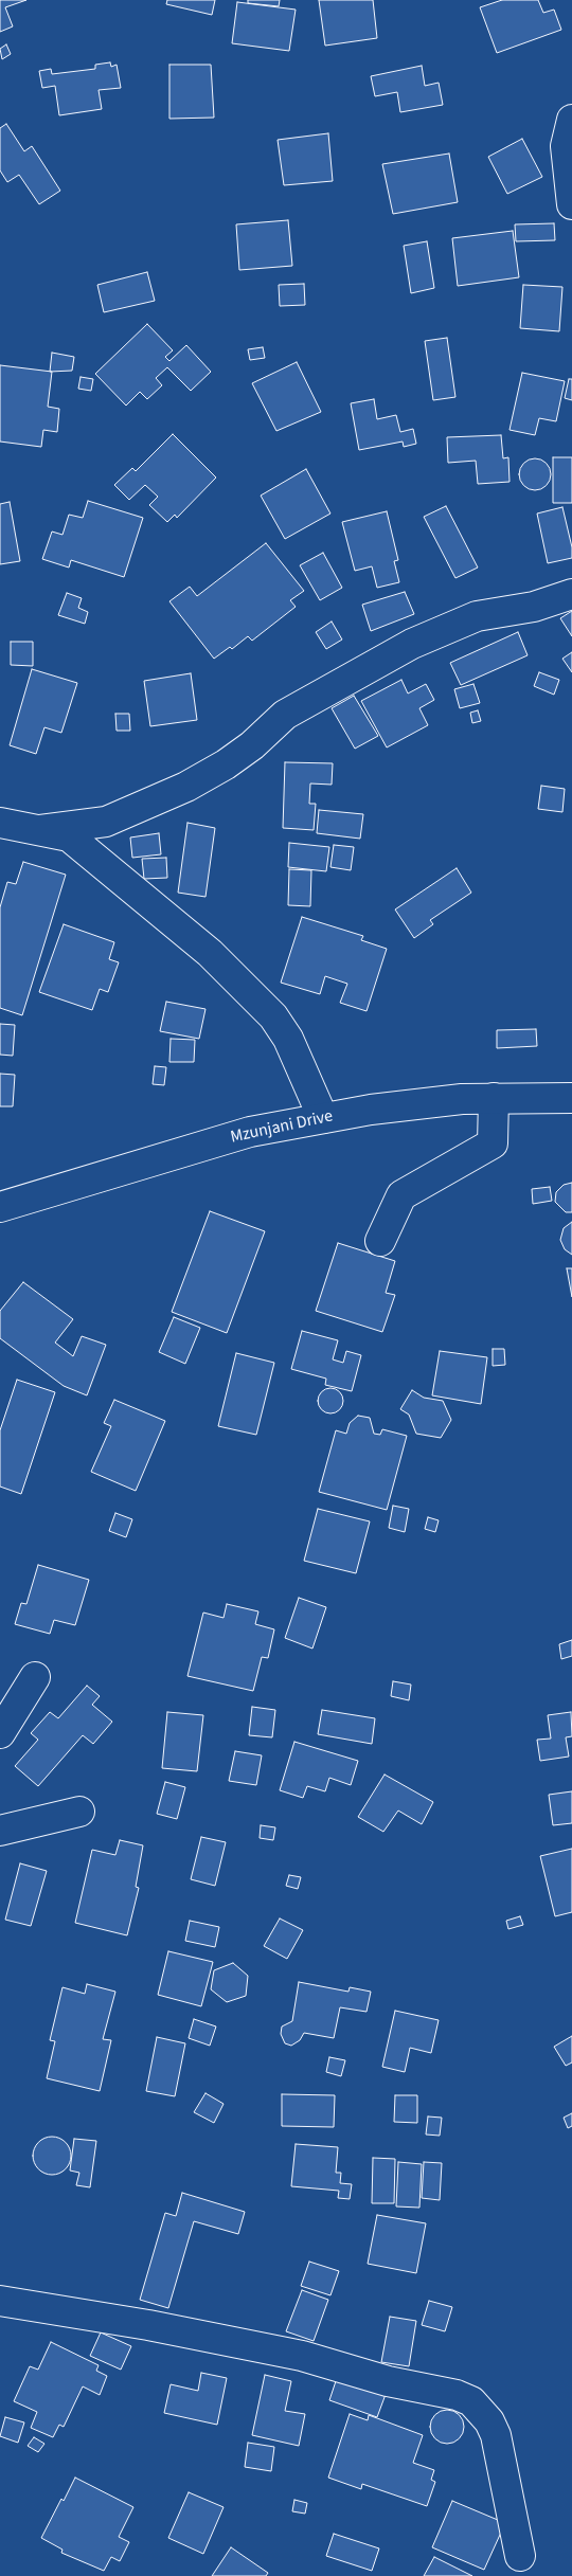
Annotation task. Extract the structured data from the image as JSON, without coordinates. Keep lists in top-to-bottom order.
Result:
{
  "streets": {
    "street": ["Mzunjani Drive"]
  }
}
